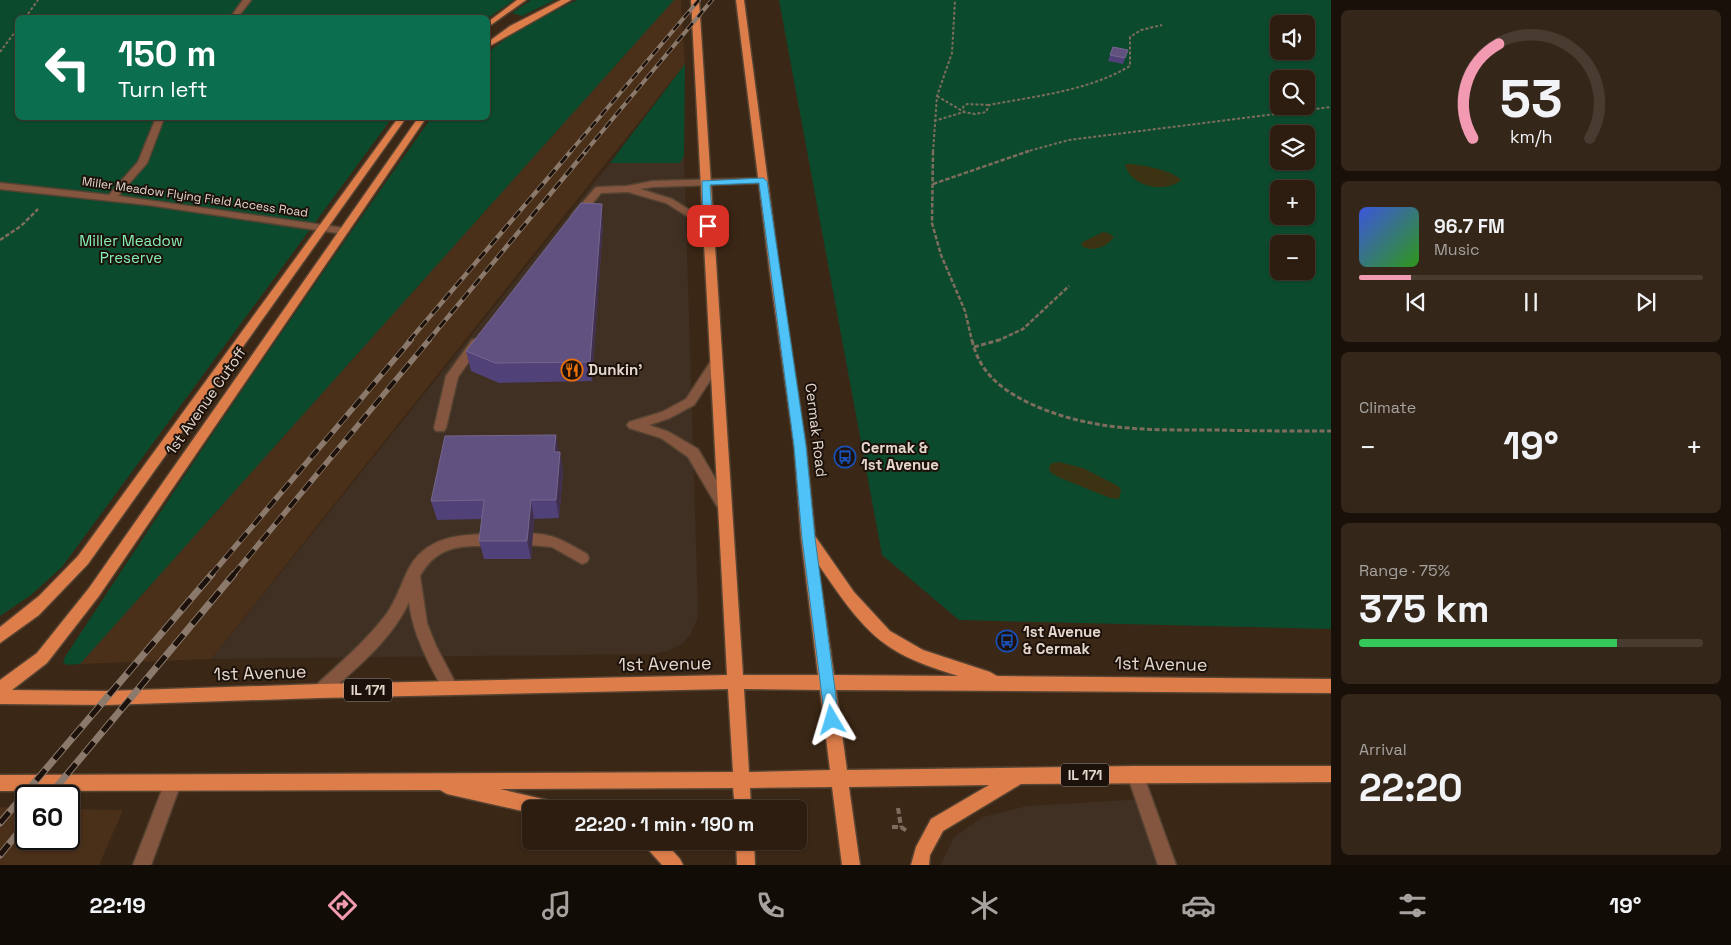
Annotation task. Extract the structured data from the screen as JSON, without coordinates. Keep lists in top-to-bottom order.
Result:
{
  "streets": {
    "main road": [
      "1st Avenue Cutoff",
      "Cermak Road",
      "1st Avenue",
      "IL 171"
    ],
    "lane": ["Miller Meadow Flying Field Access Road"]
  },
  "crossings": [
    ["Miller Meadow Flying Field Access Road", "1st Avenue Cutoff"],
    ["Cermak Road", "1st Avenue"],
    ["Cermak Road", "IL 171"]
  ],
  "parks": ["Miller Meadow Preserve"],
  "places": {
    "restaurant": ["Dunkin'"],
    "bus stop": ["Cermak & 1st Avenue", "1st Avenue & Cermak"]
  },
  "page": {
    "map_buttons": ["+", "−"],
    "turn": ["150 m", "Turn left"],
    "song": ["96.7 FM", "Music"],
    "tile": [
      "Climate",
      ["Range · 75%", "375 km"],
      ["Arrival", "22:20"]
    ],
    "heat": ["−", "19°", "+"],
    "limit": "60",
    "trip": "22:20 · 1 min · 190 m",
    "tabs": ["22:19", "19°"],
    "gauge": ["53", "km/h"]
  }
}
